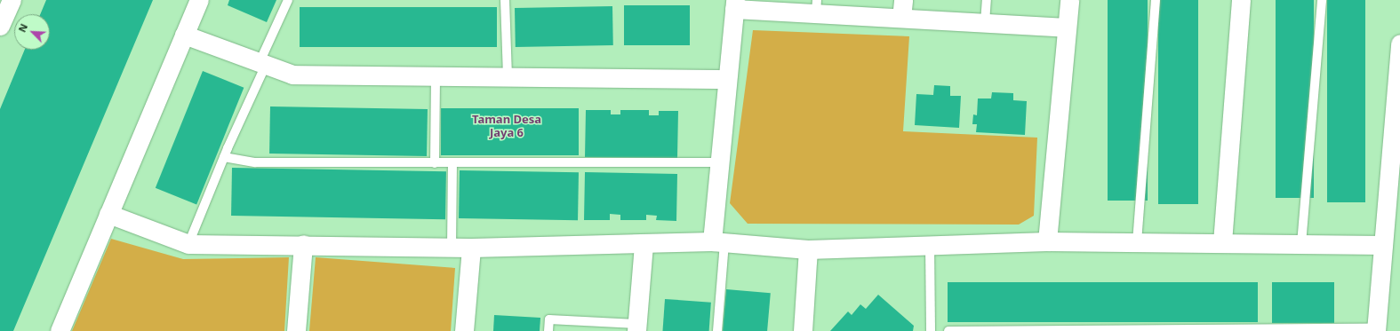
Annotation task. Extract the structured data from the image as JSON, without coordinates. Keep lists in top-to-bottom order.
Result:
{
  "districts": ["Taman Desa Jaya 6"],
  "north": "top left"
}
